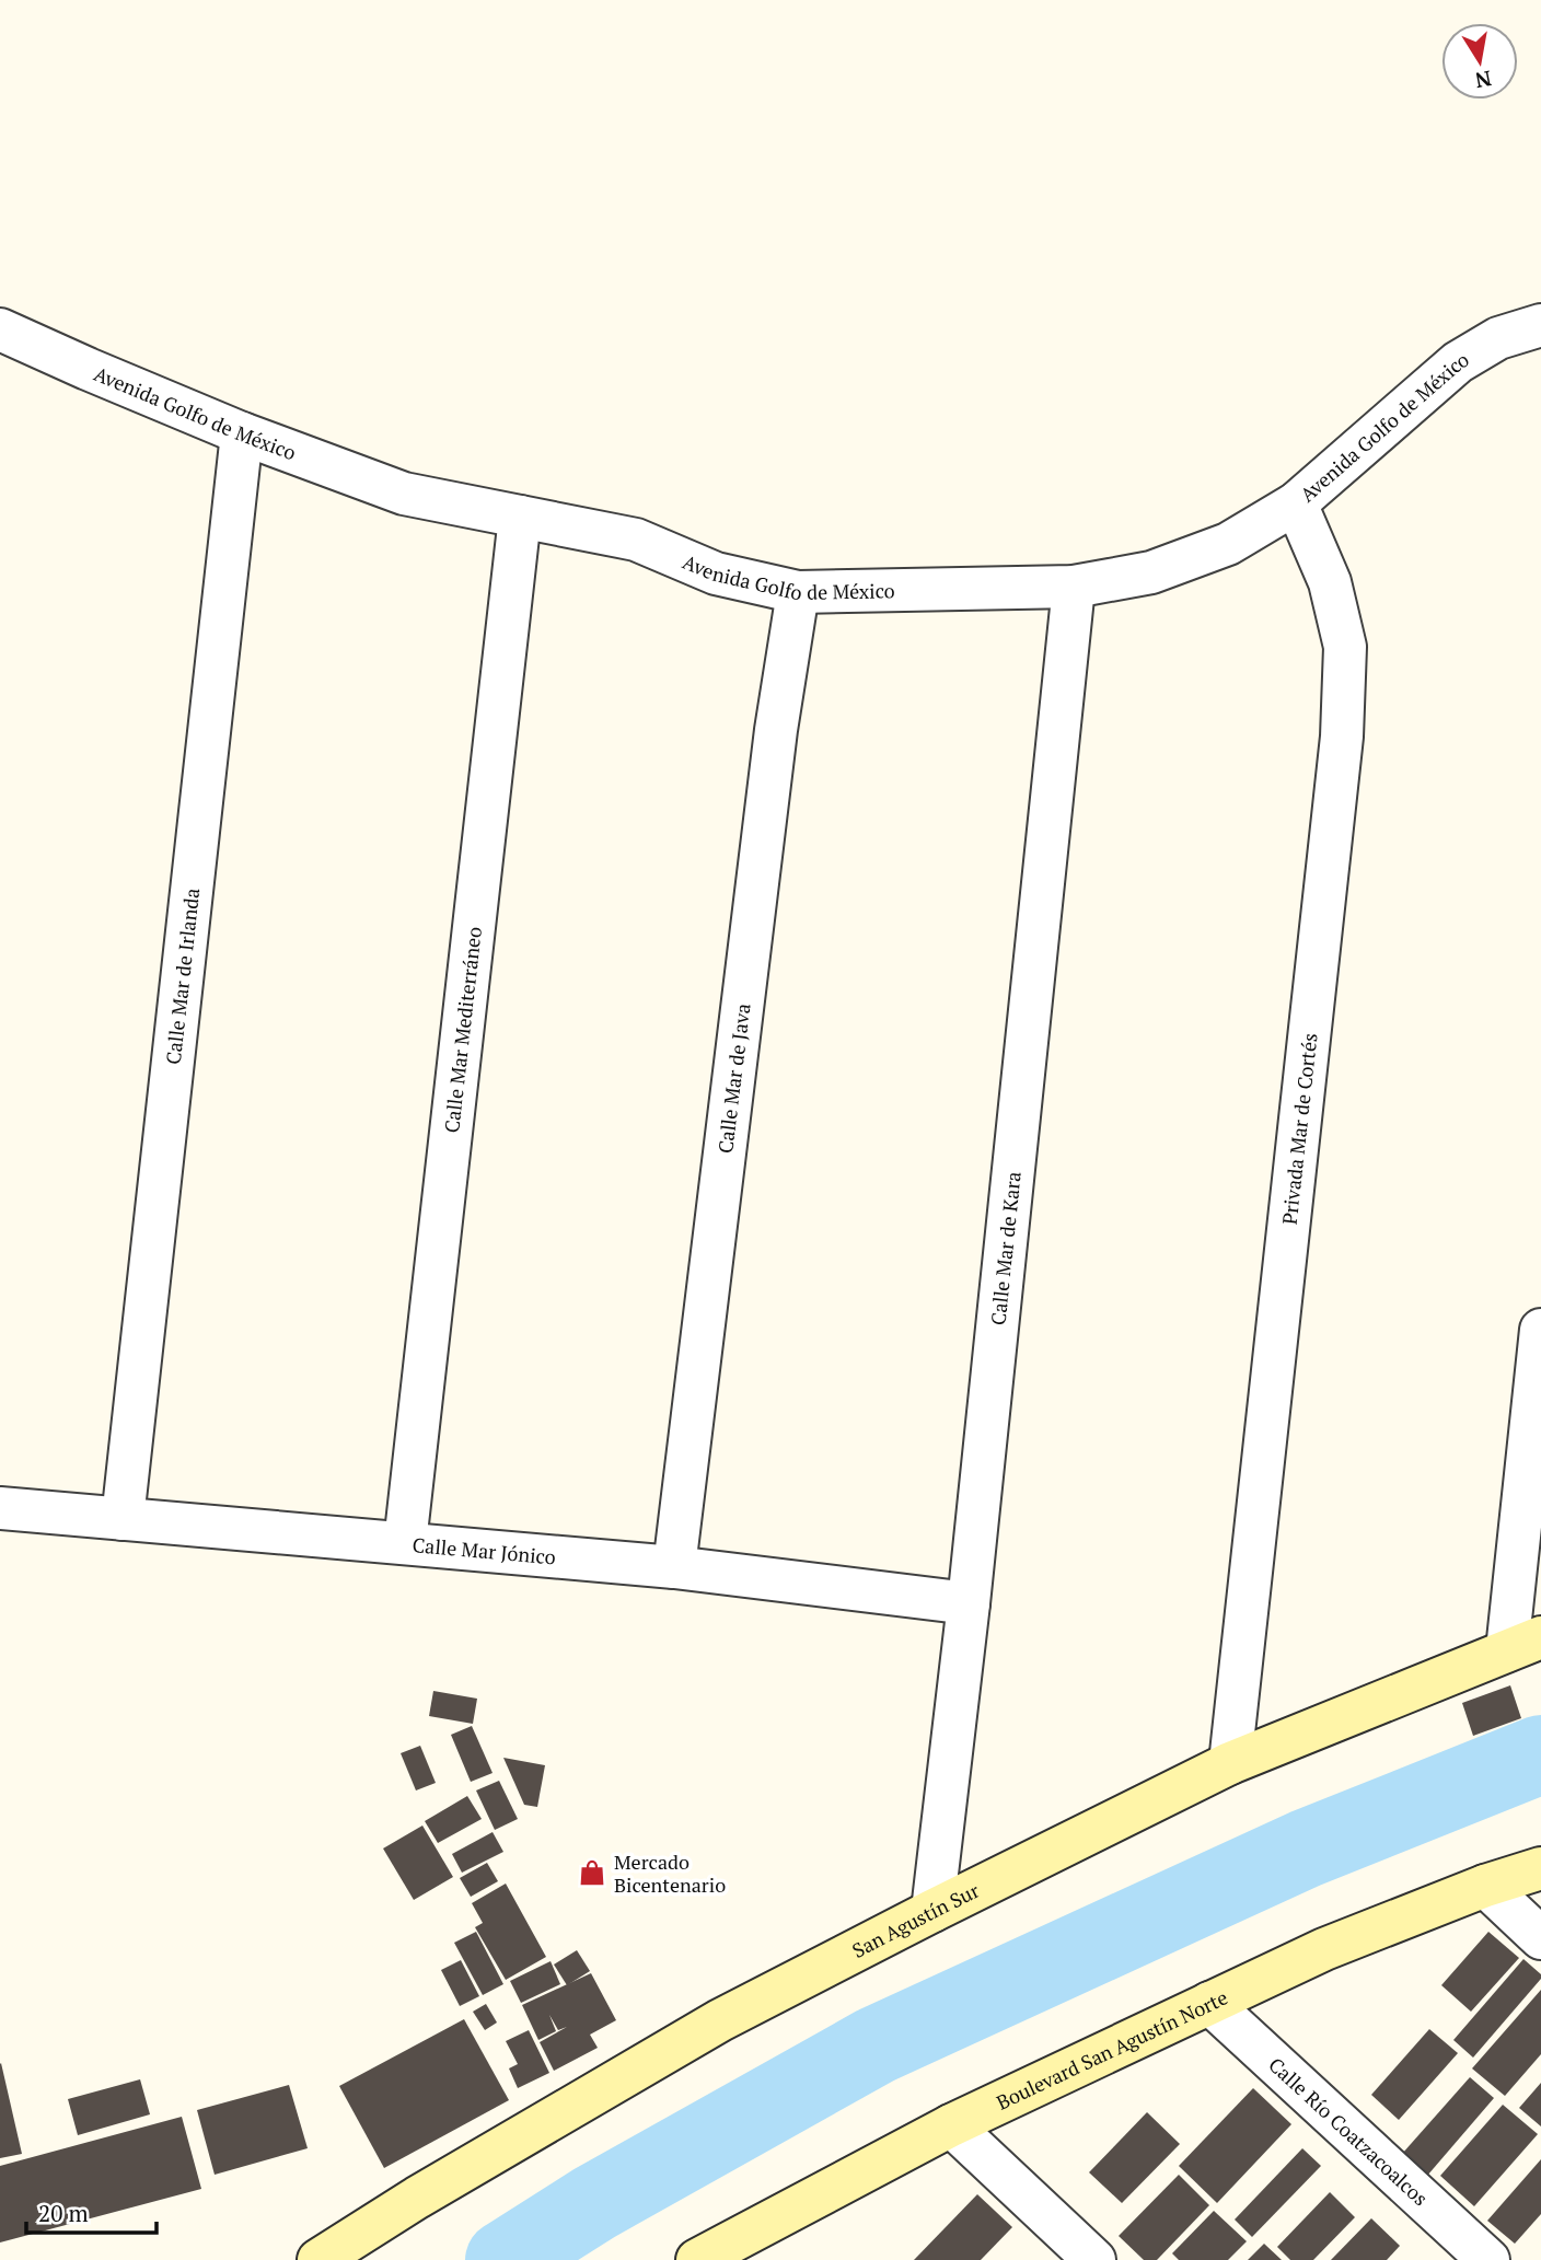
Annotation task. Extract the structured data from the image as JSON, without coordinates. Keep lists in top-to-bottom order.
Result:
{
  "streets": {
    "main road": ["San Agustín Sur", "Boulevard San Agustín Norte"],
    "street": [
      "Avenida Golfo de México",
      "Calle Mar de Irlanda",
      "Calle Mar Mediterráneo",
      "Calle Mar de Java",
      "Privada Mar de Cortés",
      "Calle Mar de Kara",
      "Calle Mar Jónico",
      "Calle Río Coatzacoalcos"
    ]
  },
  "crossings": [
    ["Avenida Golfo de México", "Calle Mar de Irlanda"],
    ["Avenida Golfo de México", "Calle Mar Mediterráneo"],
    ["Avenida Golfo de México", "Calle Mar de Java"],
    ["Avenida Golfo de México", "Privada Mar de Cortés"],
    ["Avenida Golfo de México", "Calle Mar de Kara"],
    ["Calle Mar de Irlanda", "Calle Mar Jónico"],
    ["Calle Mar Mediterráneo", "Calle Mar Jónico"],
    ["Calle Mar de Java", "Calle Mar Jónico"],
    ["Privada Mar de Cortés", "San Agustín Sur"],
    ["Calle Mar de Kara", "Calle Mar Jónico"],
    ["Calle Mar de Kara", "San Agustín Sur"],
    ["Boulevard San Agustín Norte", "Calle Río Coatzacoalcos"]
  ],
  "places": {
    "shop": ["Mercado Bicentenario"]
  },
  "scale_bar": "20 m",
  "north": "bottom"
}
